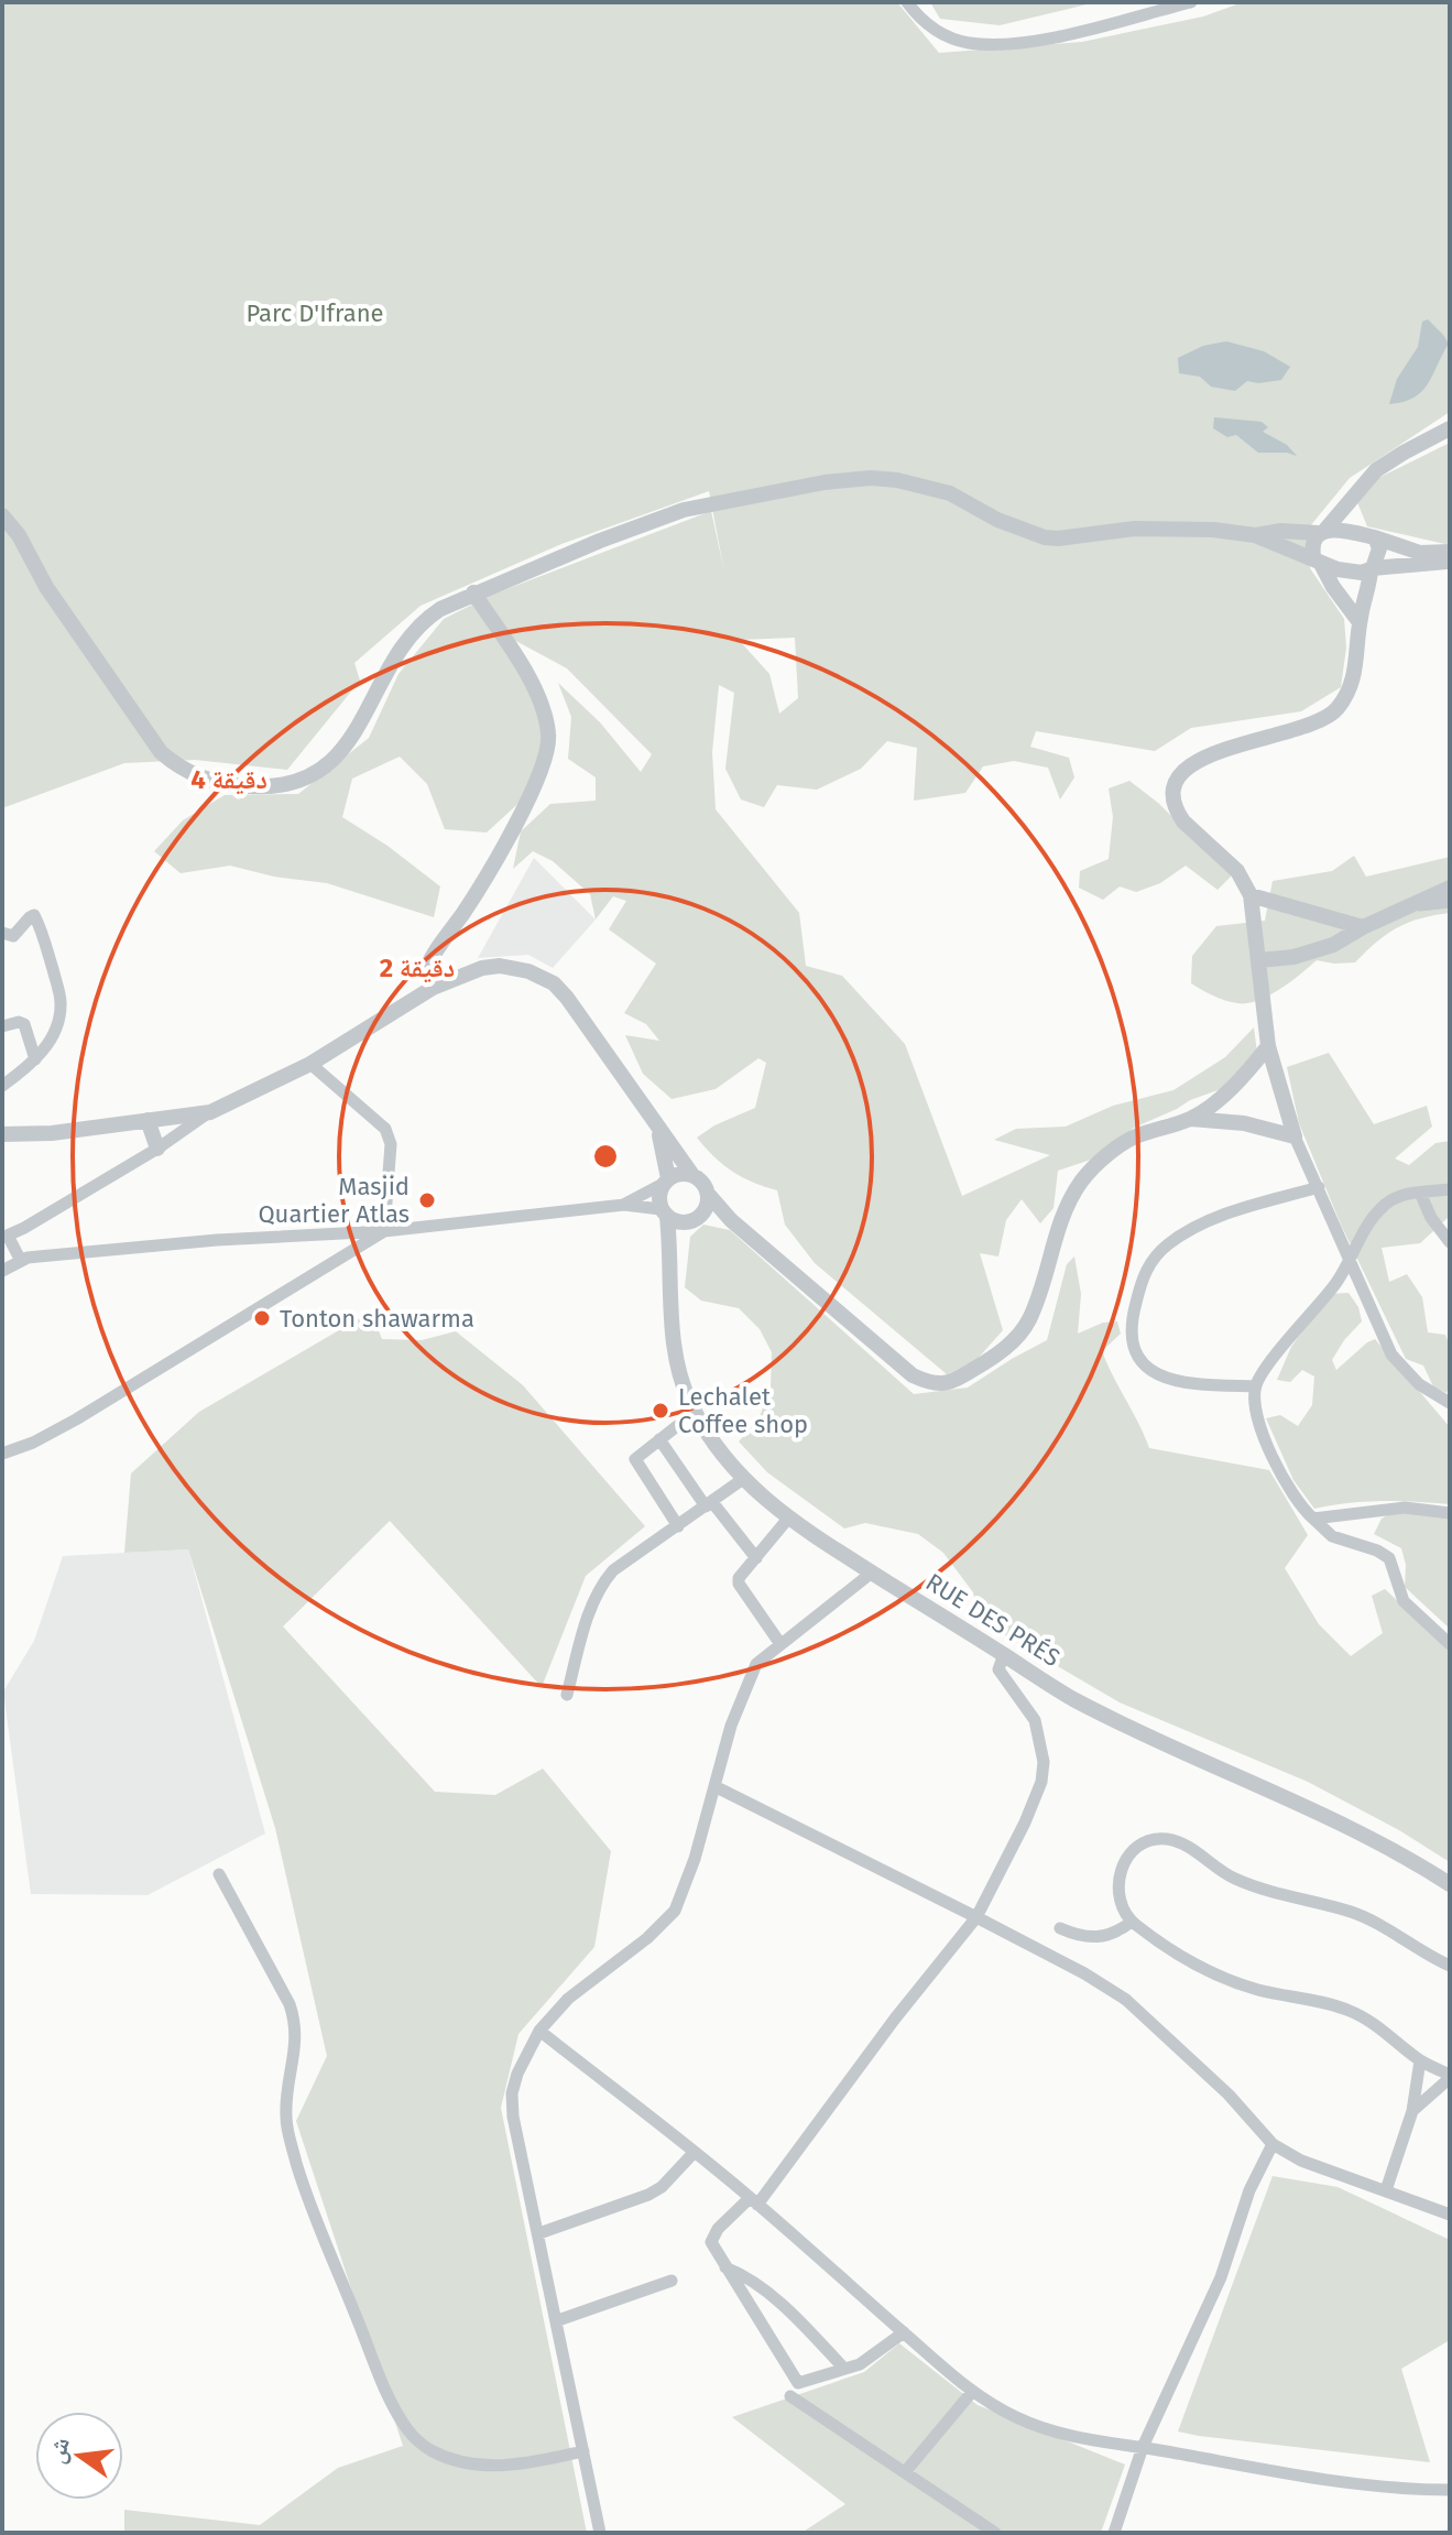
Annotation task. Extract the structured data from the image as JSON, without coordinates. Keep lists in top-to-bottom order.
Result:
{
  "streets": {
    "street": ["RUE DES PRÉS"]
  },
  "parks": ["Parc D'Ifrane"],
  "places": ["Masjid Quartier Atlas", "Tonton shawarma", "Lechalet Coffee shop"],
  "north": "left",
  "rings": ["4 دقيقة", "2 دقيقة"]
}
